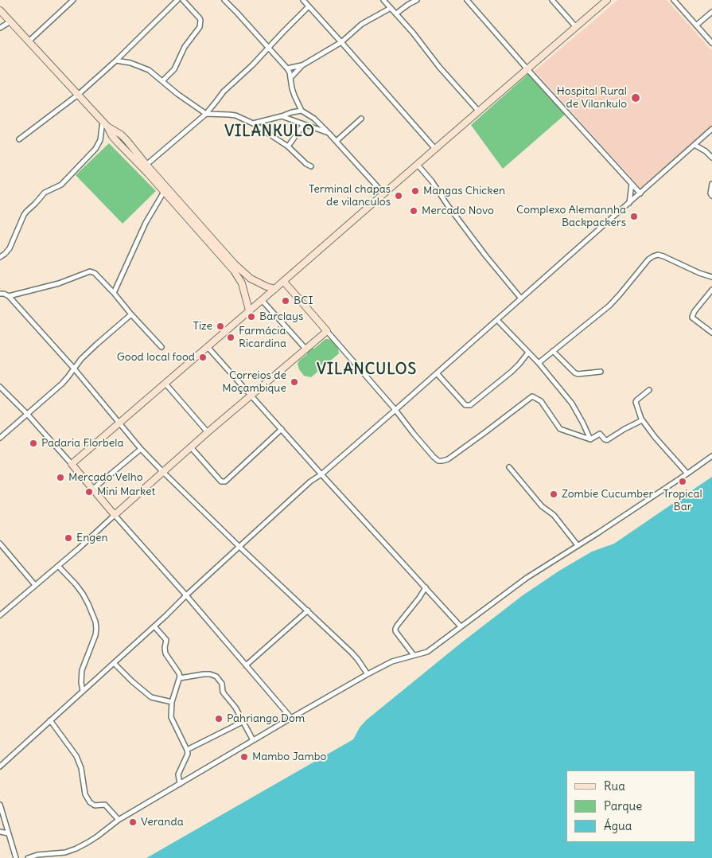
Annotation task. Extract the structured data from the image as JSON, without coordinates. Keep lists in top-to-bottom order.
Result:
{
  "districts": ["VILANKULO", "VILANCULOS"],
  "places": [
    "Hospital Rural de Vilankulo",
    "Mangas Chicken",
    "Terminal chapas de vilanculos",
    "Mercado Novo",
    "Complexo Alemannha Backpackers",
    "BCI",
    "Barclays",
    "Tize",
    "Farmácia Ricardina",
    "Good local food",
    "Correios de Moçambique",
    "Padaria Florbela",
    "Mercado Velho",
    "Tropical Bar",
    "Mini Market",
    "Zombie Cucumber",
    "Engen",
    "Pahriango Dom",
    "Mambo Jambo",
    "Veranda"
  ],
  "legend": ["Rua", "Parque", "Água"]
}
